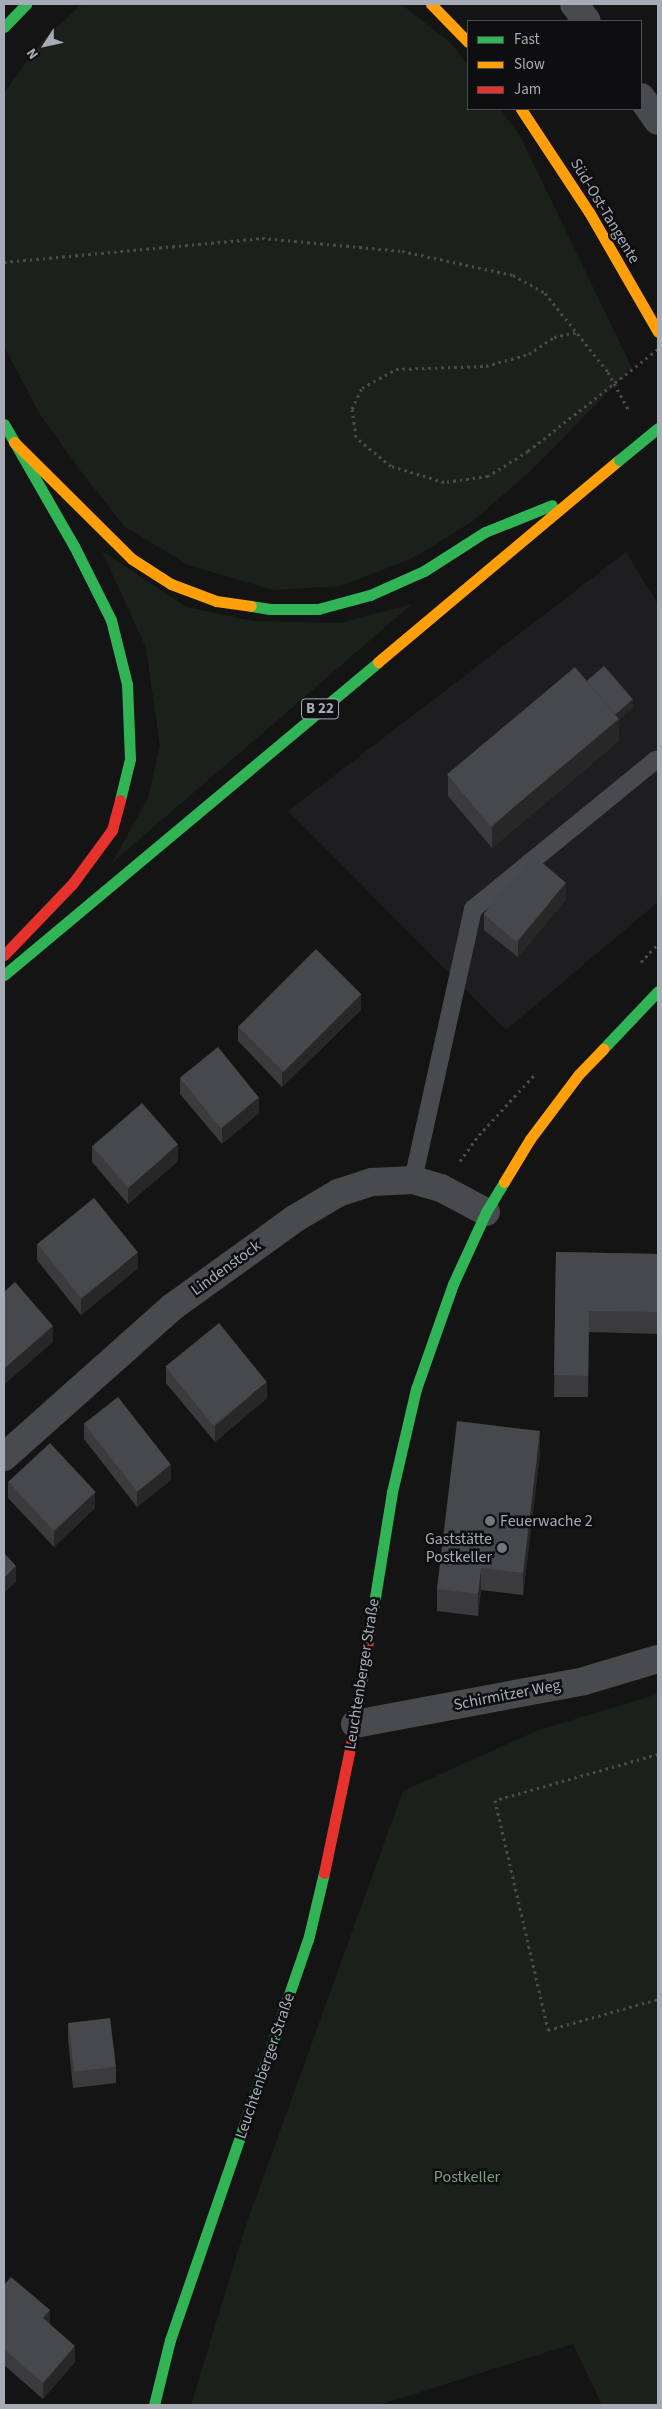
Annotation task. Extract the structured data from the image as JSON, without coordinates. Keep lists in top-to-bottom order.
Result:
{
  "streets": {
    "main road": ["Süd-Ost-Tangente", "B 22", "Leuchtenberger Straße"],
    "street": ["Lindenstock", "Schirmitzer Weg"]
  },
  "crossings": [
    ["Lindenstock", "Leuchtenberger Straße"],
    ["Leuchtenberger Straße", "Schirmitzer Weg"]
  ],
  "parks": ["Postkeller"],
  "places": ["Feuerwache 2", "Gaststätte Postkeller"],
  "legend": ["Fast", "Slow", "Jam"],
  "north": "bottom left"
}
